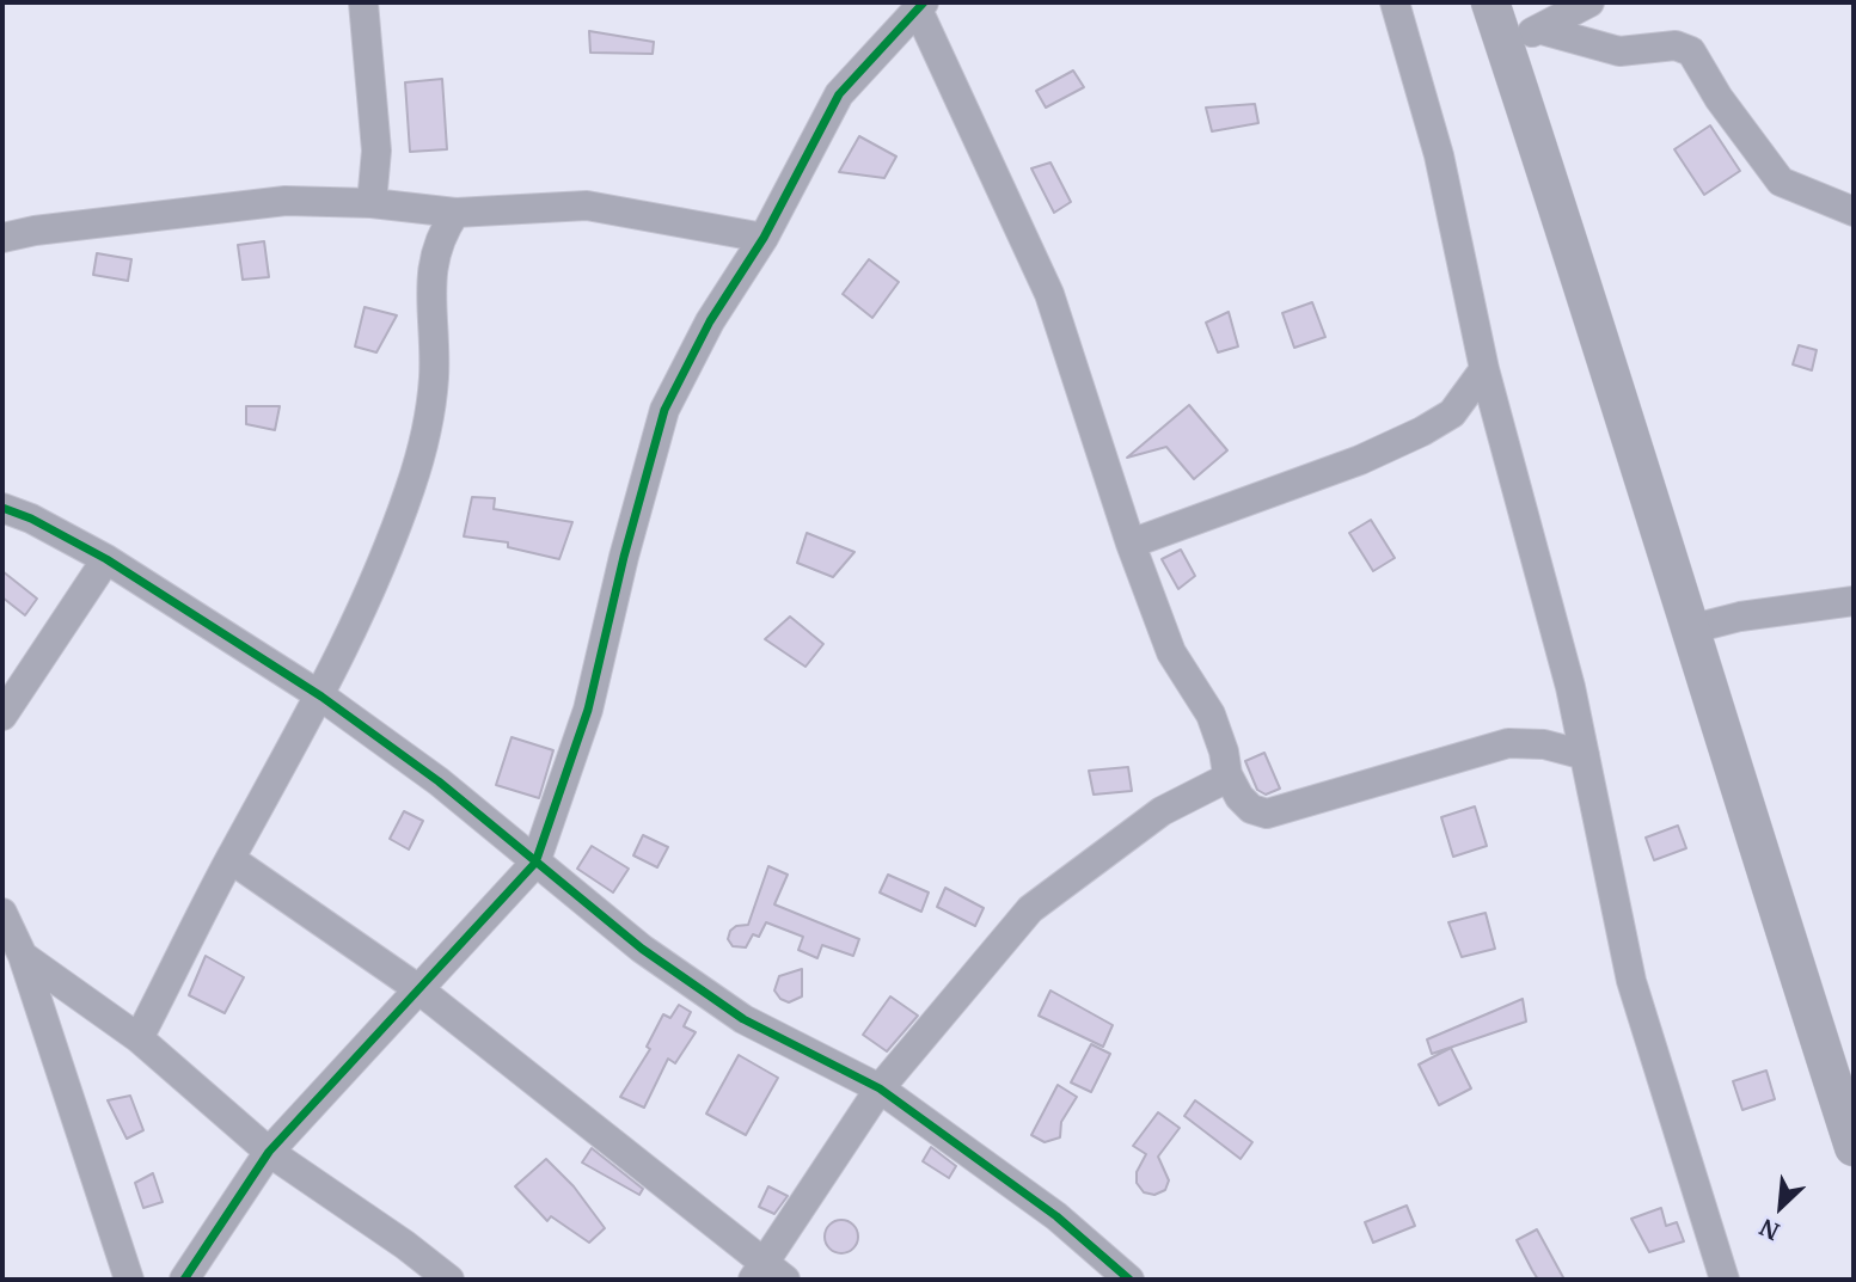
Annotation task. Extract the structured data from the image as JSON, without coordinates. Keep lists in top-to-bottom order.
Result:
{
  "north": "bottom left"
}
